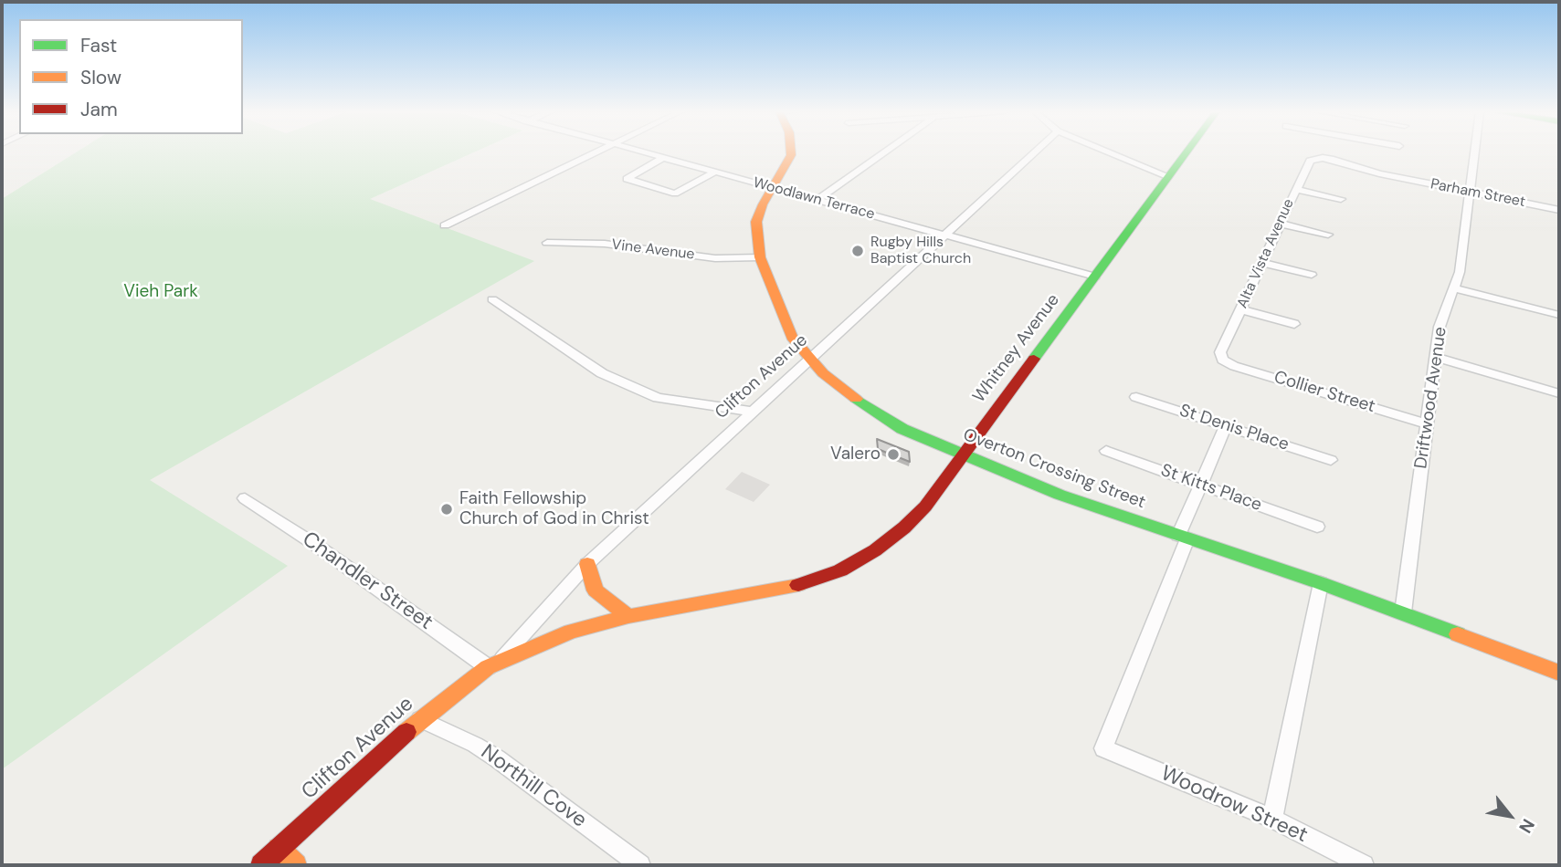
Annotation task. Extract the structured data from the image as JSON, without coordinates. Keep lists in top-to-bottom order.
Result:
{
  "streets": {
    "main road": ["Whitney Avenue", "Clifton Avenue", "Overton Crossing Street"],
    "street": [
      "Parham Street",
      "Woodlawn Terrace",
      "Vine Avenue",
      "Alta Vista Avenue",
      "Collier Street",
      "Driftwood Avenue",
      "St Denis Place",
      "St Kitts Place",
      "Chandler Street",
      "Northill Cove",
      "Woodrow Street"
    ]
  },
  "crossings": [
    ["Parham Street", "Alta Vista Avenue"],
    ["Parham Street", "Driftwood Avenue"],
    ["Woodlawn Terrace", "Whitney Avenue"],
    ["Woodlawn Terrace", "Clifton Avenue"],
    ["Woodlawn Terrace", "Overton Crossing Street"],
    ["Vine Avenue", "Overton Crossing Street"],
    ["Alta Vista Avenue", "Collier Street"],
    ["Whitney Avenue", "Clifton Avenue"],
    ["Whitney Avenue", "Overton Crossing Street"],
    ["Whitney Avenue", "Chandler Street"],
    ["Clifton Avenue", "Overton Crossing Street"],
    ["Clifton Avenue", "Chandler Street"],
    ["Clifton Avenue", "Northill Cove"],
    ["Collier Street", "Driftwood Avenue"],
    ["Driftwood Avenue", "Overton Crossing Street"],
    ["Overton Crossing Street", "Woodrow Street"]
  ],
  "parks": ["Vieh Park"],
  "places": ["Rugby Hills Baptist Church", "Valero", "Faith Fellowship Church of God in Christ"],
  "legend": ["Fast", "Slow", "Jam"],
  "north": "bottom right"
}
